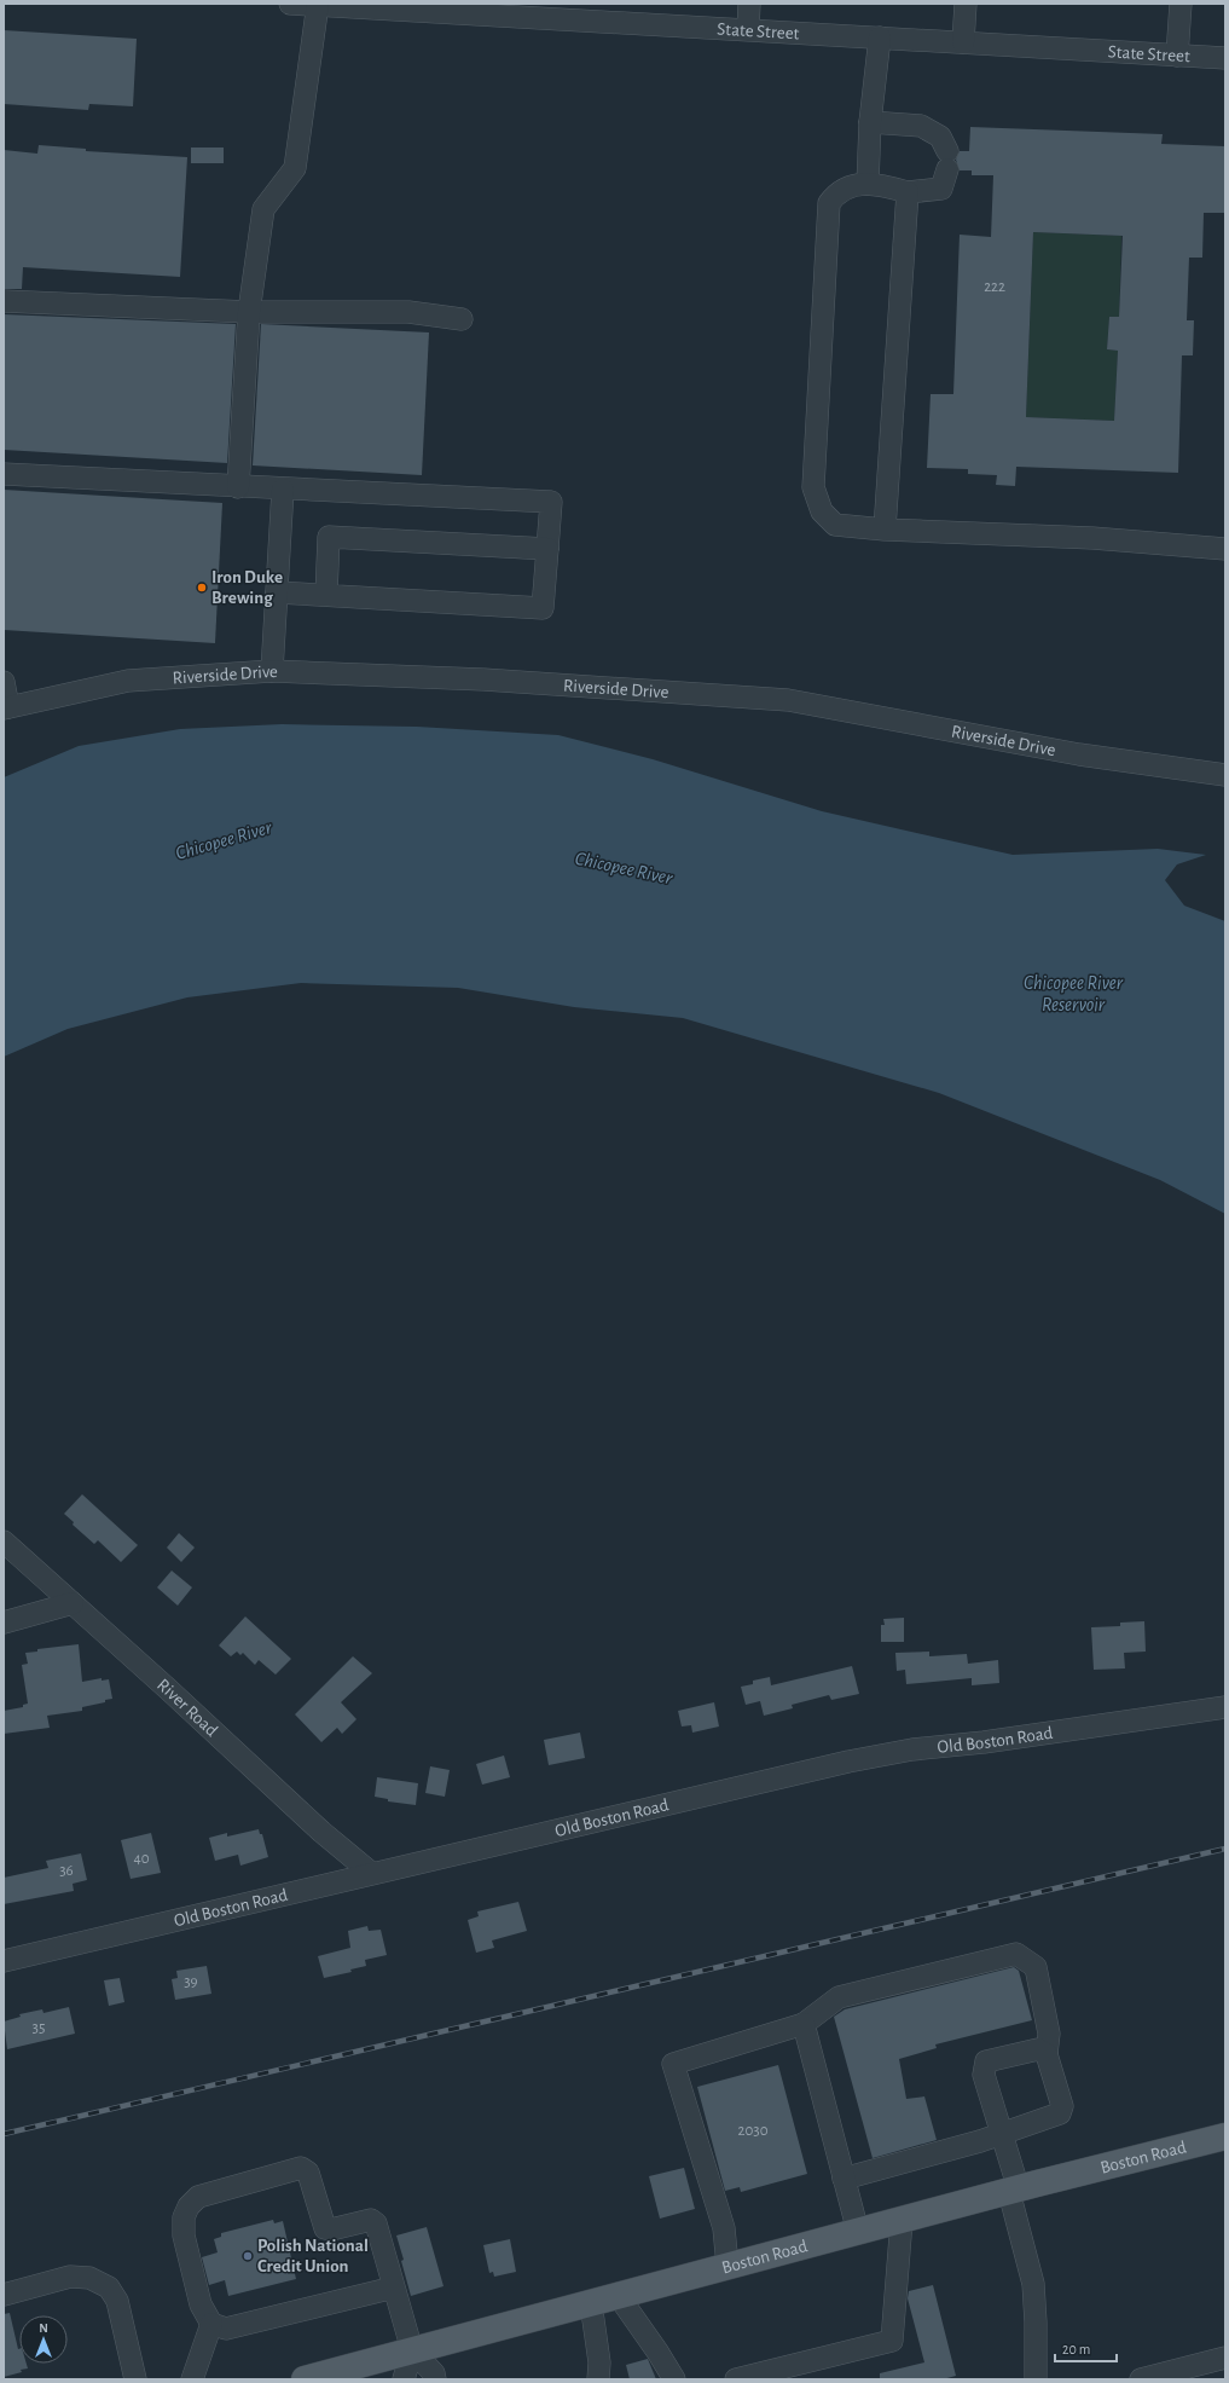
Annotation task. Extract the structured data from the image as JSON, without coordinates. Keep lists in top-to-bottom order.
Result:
{
  "streets": {
    "main road": ["Boston Road"],
    "street": [
      "State Street",
      "Riverside Drive",
      "River Road",
      "Old Boston Road"
    ]
  },
  "crossings": [
    ["River Road", "Old Boston Road"]
  ],
  "water": ["Chicopee River", "Chicopee River Reservoir"],
  "places": ["Iron Duke Brewing", "Polish National Credit Union"],
  "house_numbers": [
    "222",
    "40",
    "36",
    "39",
    "35",
    "2030"
  ],
  "scale_bar": "20 m",
  "north": "top"
}
